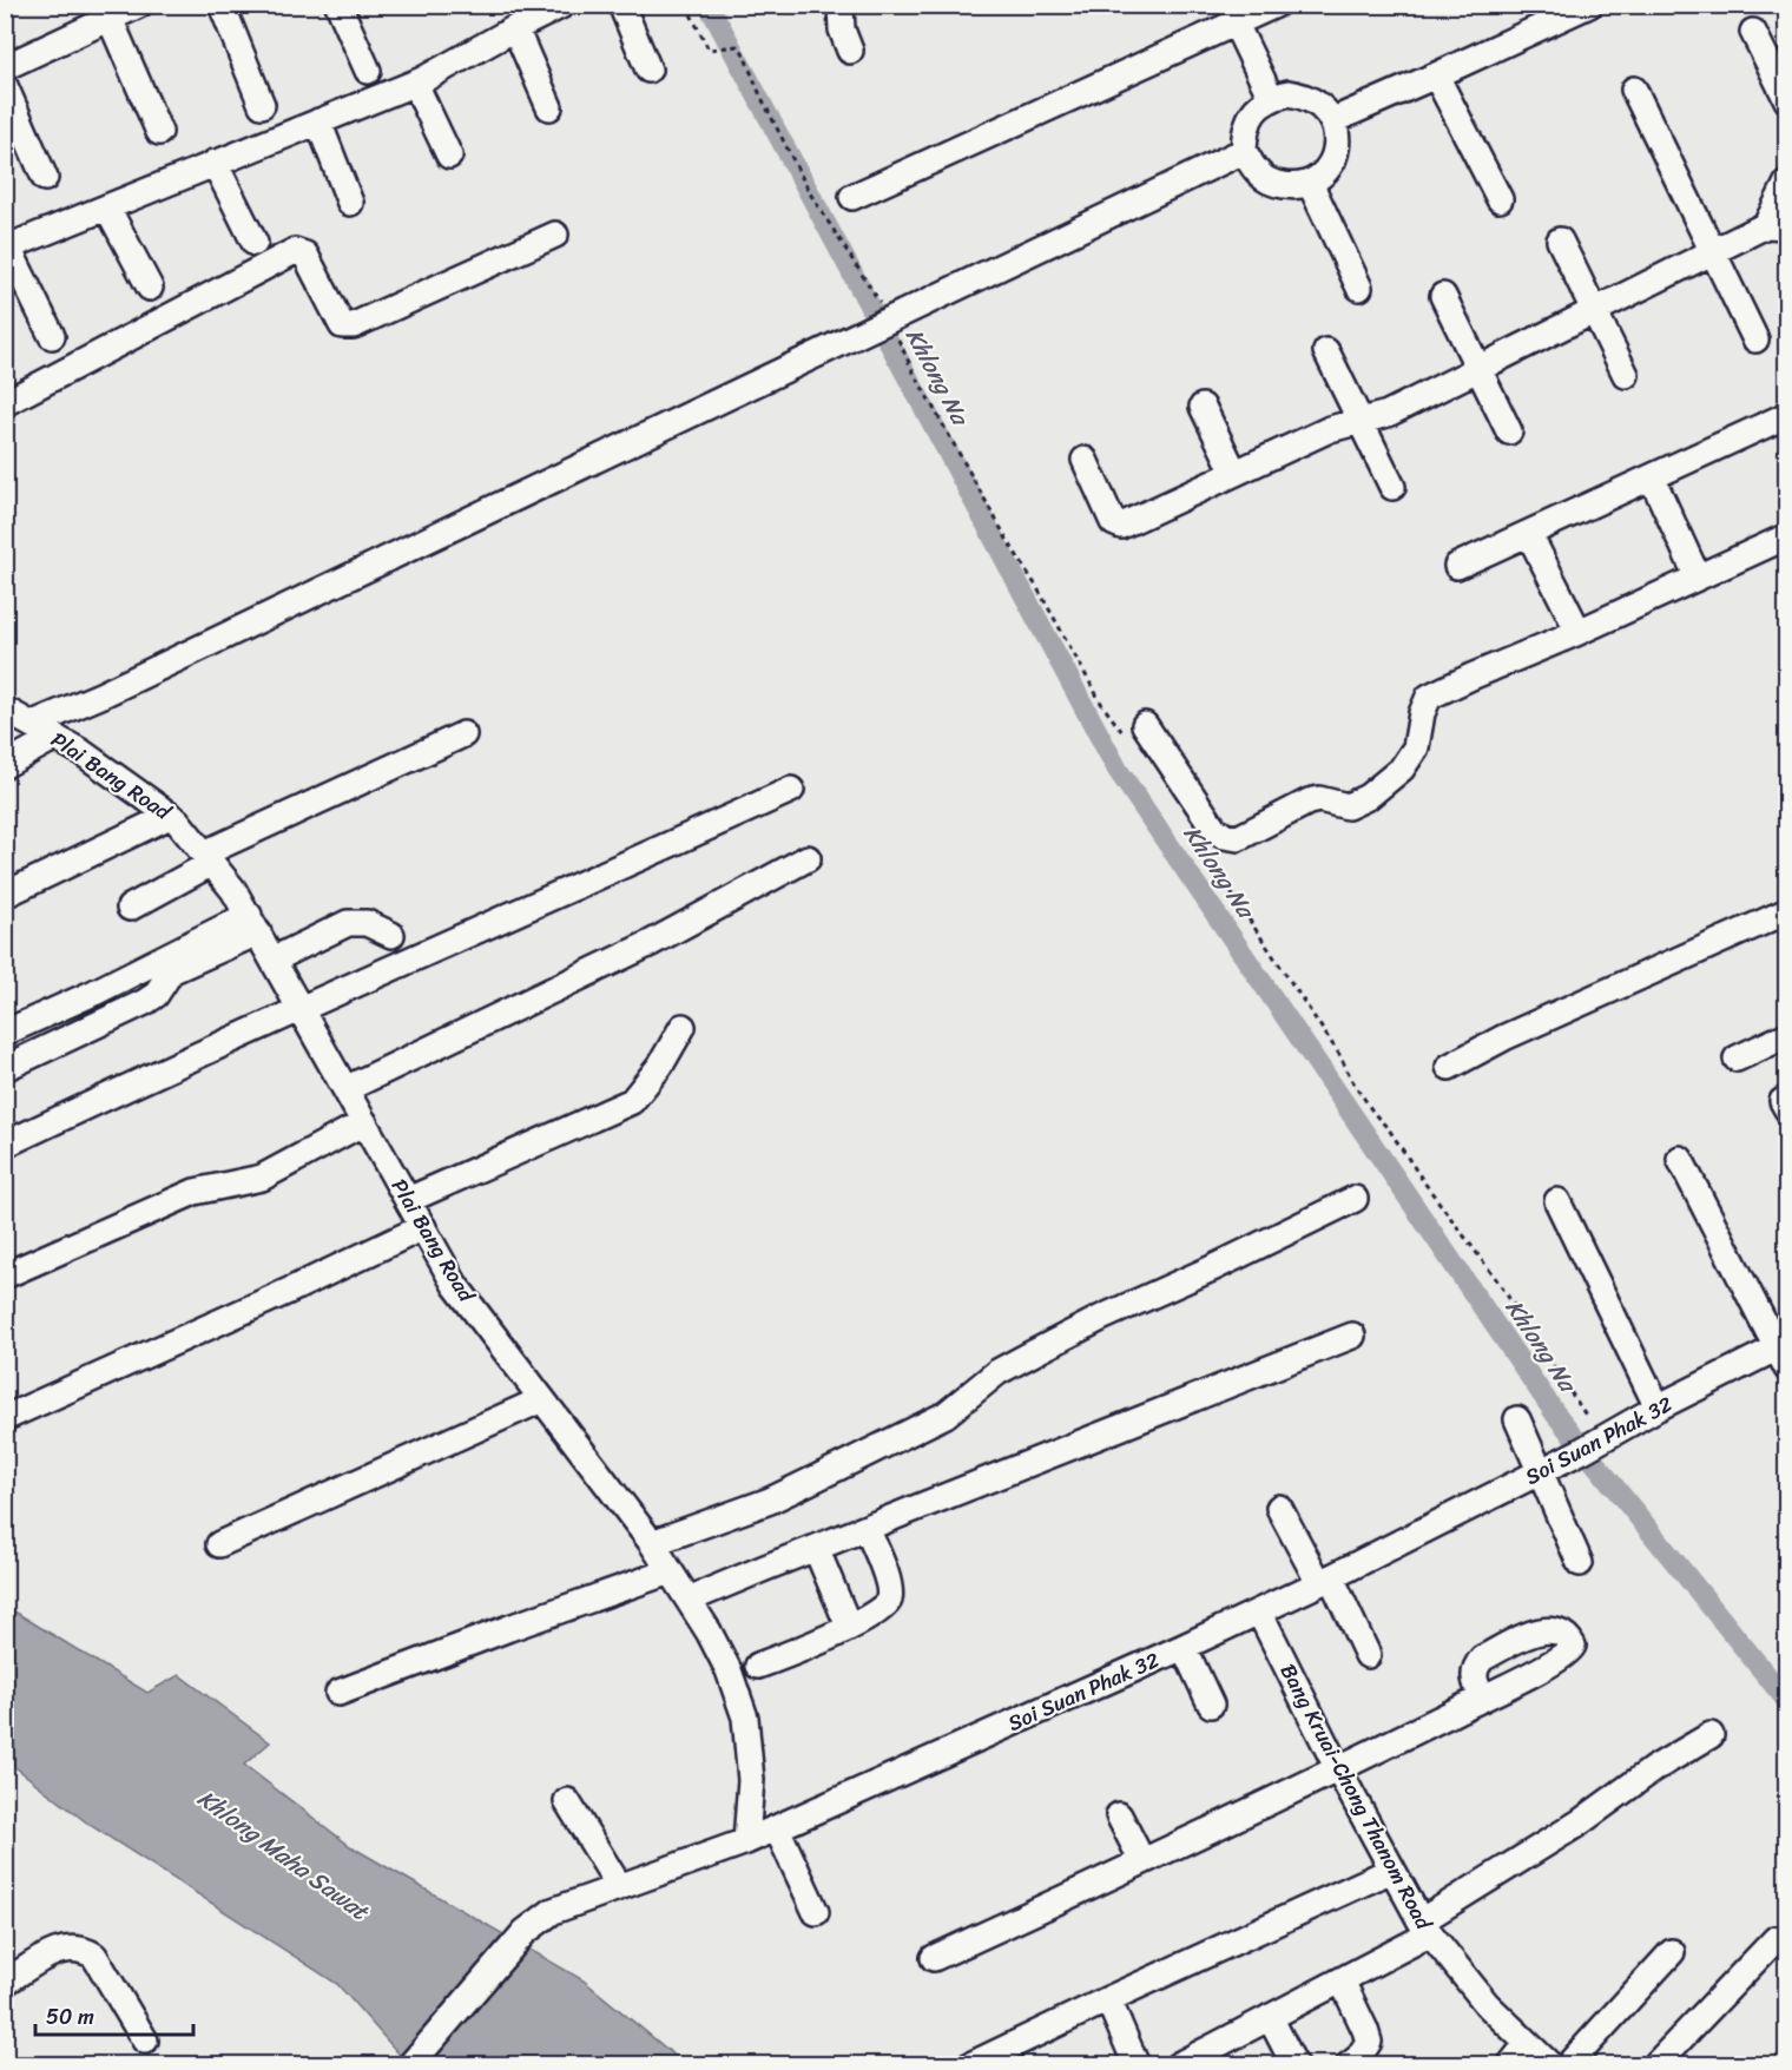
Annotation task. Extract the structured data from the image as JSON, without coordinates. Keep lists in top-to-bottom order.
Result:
{
  "streets": {
    "street": ["Plai Bang Road", "Soi Suan Phak 32", "Bang Kruai-Chong Thanom Road"]
  },
  "crossings": [
    ["Plai Bang Road", "Soi Suan Phak 32"],
    ["Soi Suan Phak 32", "Bang Kruai-Chong Thanom Road"]
  ],
  "water": ["Khlong Na", "Khlong Maha Sawat"],
  "scale_bar": "50 m"
}
